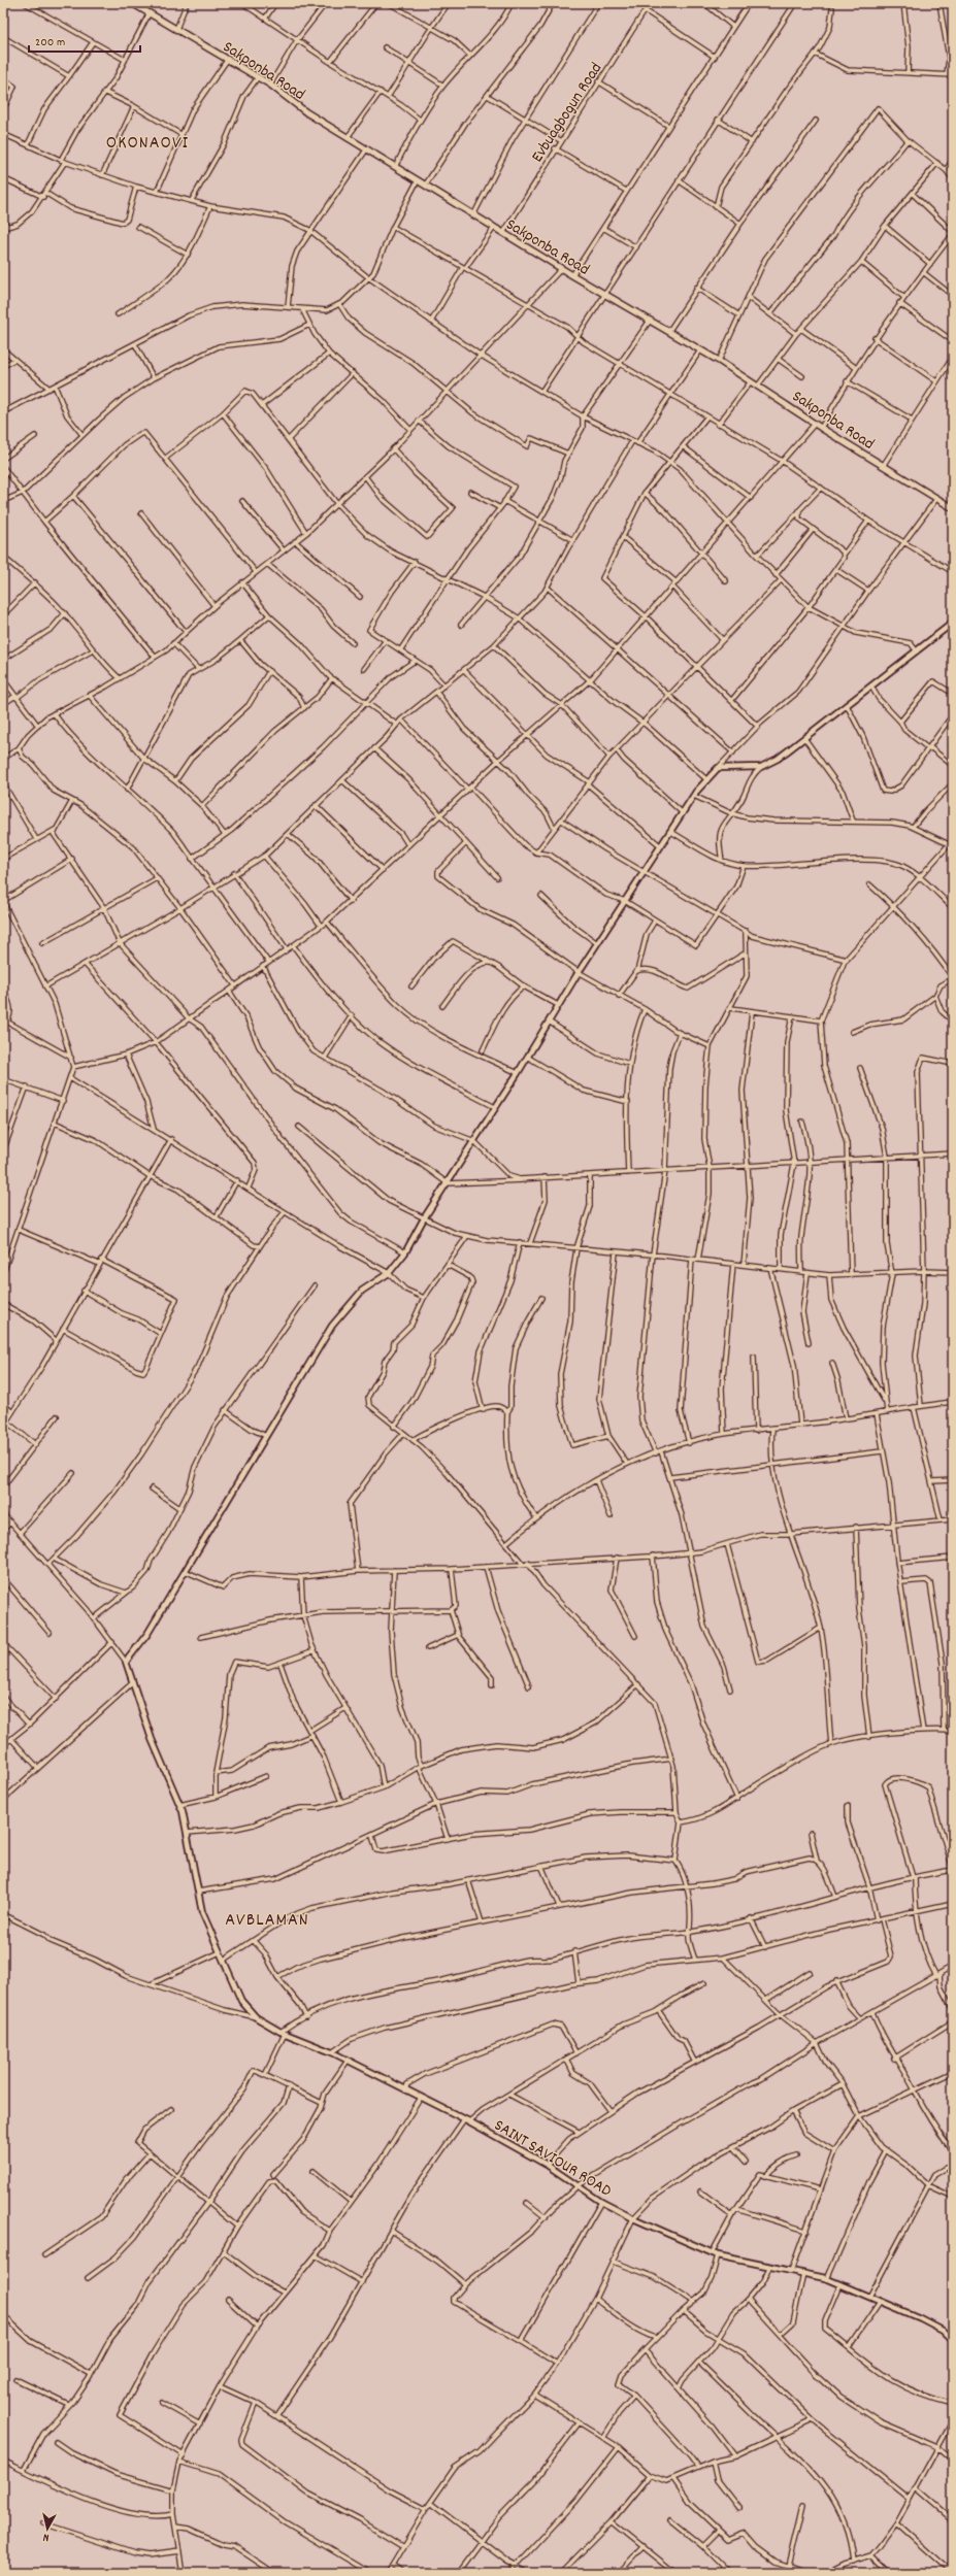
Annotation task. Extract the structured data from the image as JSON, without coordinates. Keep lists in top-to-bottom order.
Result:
{
  "streets": {
    "main road": ["Sakponba Road"],
    "street": ["Evbuagbogun Road", "SAINT SAVIOUR ROAD"]
  },
  "crossings": [
    ["Sakponba Road", "Evbuagbogun Road"]
  ],
  "districts": ["OKONAOVI", "AVBLAMAN"],
  "scale_bar": "200 m",
  "north": "bottom"
}
